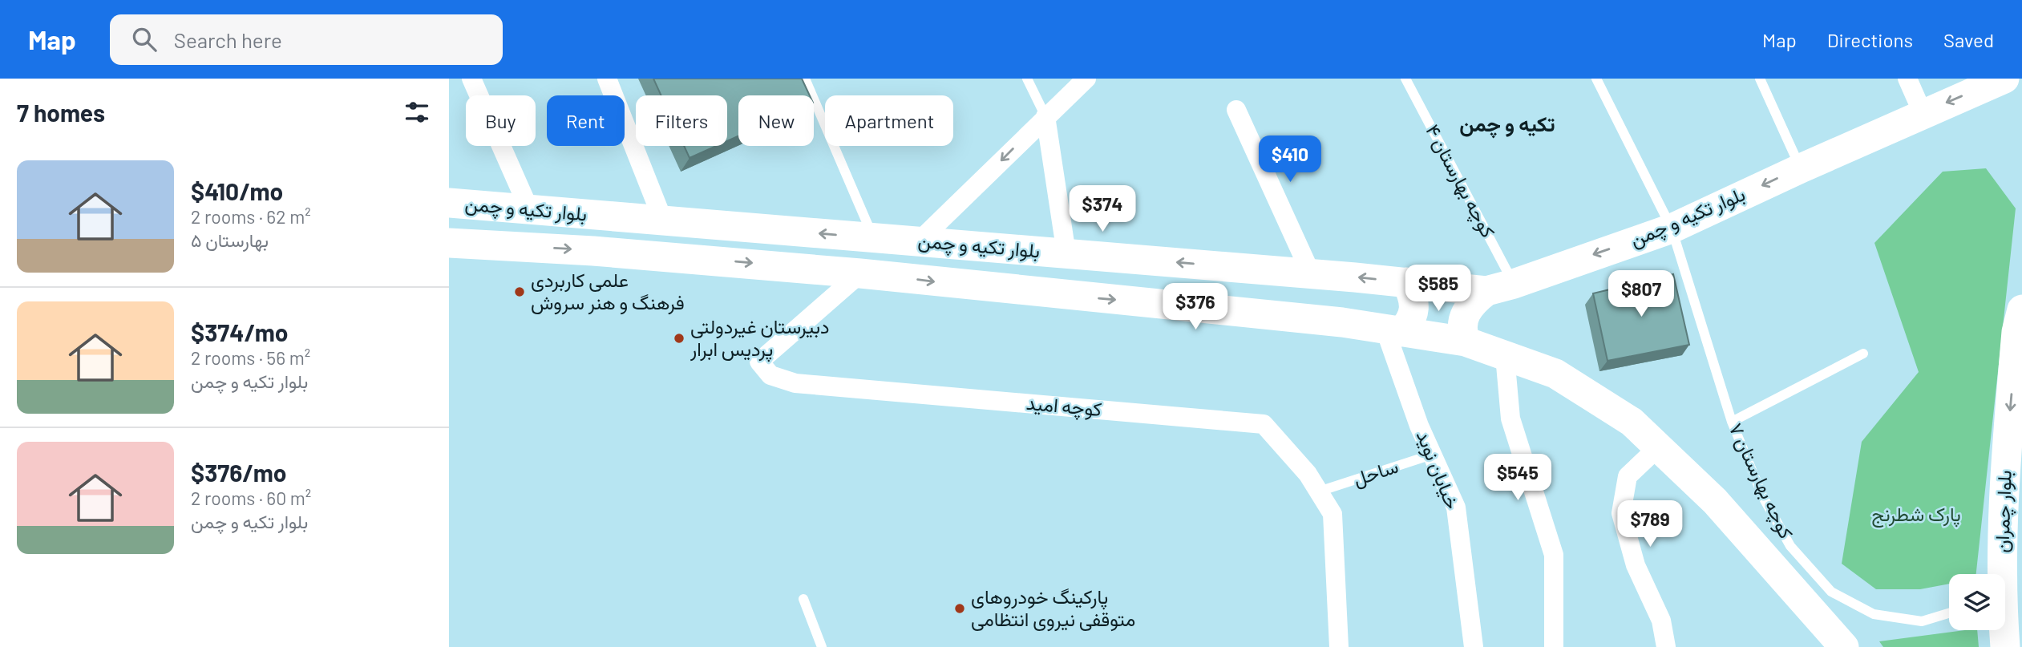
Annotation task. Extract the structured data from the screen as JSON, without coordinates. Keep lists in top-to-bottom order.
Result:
{
  "streets": {
    "main road": ["بلوار تکیه و چمن", "بلوار چمران"],
    "street": ["کوچه امید", "خیابان نوید"],
    "lane": ["کوچه بهارستان ۴", "ساحل", "کوچه بهارستان ۷"]
  },
  "crossings": [
    ["کوچه بهارستان ۴", "بلوار تکیه و چمن"],
    ["بلوار تکیه و چمن", "کوچه امید"],
    ["بلوار تکیه و چمن", "خیابان نوید"],
    ["بلوار تکیه و چمن", "کوچه بهارستان ۷"],
    ["کوچه امید", "ساحل"],
    ["خیابان نوید", "ساحل"]
  ],
  "one_way": ["بلوار چمران"],
  "districts": ["تکیه و چمن"],
  "parks": ["پارک شطرنج"],
  "places": ["علمی کاربردی فرهنگ و هنر سروش", "دبیرستان غیردولتی پرديس ابرار", "پارکینگ خودروهای متوقفی نیروی انتظامی"],
  "page": {
    "header": "Map",
    "search": "Search here",
    "nav": ["Map", "Directions", "Saved"],
    "heading": "7 homes",
    "chip": [
      "Buy",
      "Rent",
      "Filters",
      "New",
      "Apartment"
    ],
    "price": [
      "$410",
      "$374",
      "$585",
      "$807",
      "$376",
      "$545",
      "$789"
    ],
    "list": [
      {
        "name": "$410/mo",
        "note": "2 rooms · 62 m² · بهارستان ۵"
      },
      {
        "name": "$374/mo",
        "note": "2 rooms · 56 m² · بلوار تکیه و چمن"
      },
      {
        "name": "$376/mo",
        "note": "2 rooms · 60 m² · بلوار تکیه و چمن"
      }
    ]
  }
}
